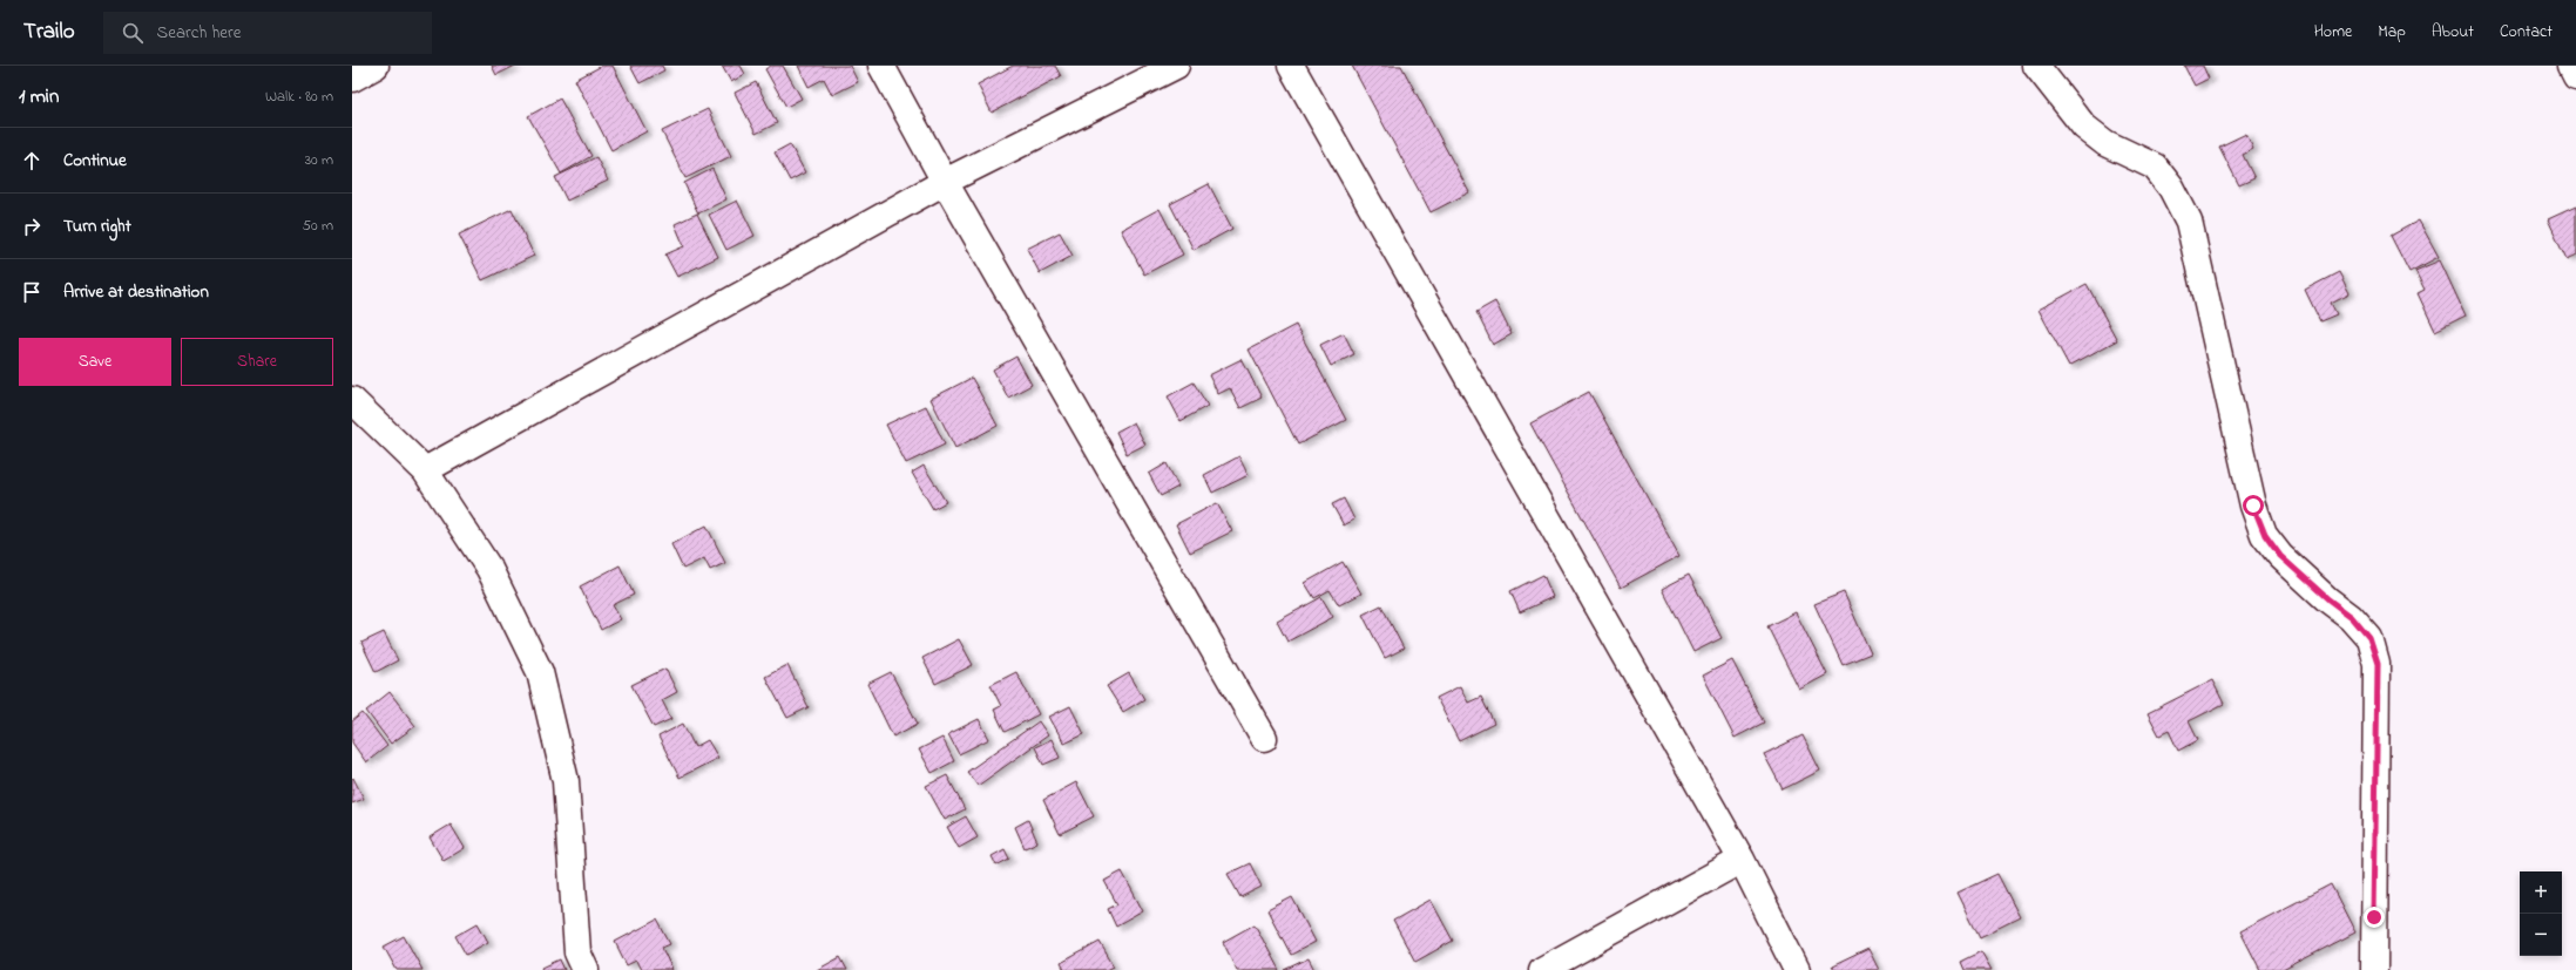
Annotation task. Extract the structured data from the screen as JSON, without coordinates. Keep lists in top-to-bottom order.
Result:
{
  "page": {
    "header": "Trailo",
    "search": "Search here",
    "nav": [
      "Home",
      "Map",
      "About",
      "Contact"
    ],
    "heading": ["1 min", "Walk · 80 m"],
    "list": [
      ["Continue", "30 m"],
      ["Turn right", "50 m"],
      "Arrive at destination"
    ],
    "buttons": ["Save", "Share"],
    "map_buttons": ["+", "−"]
  }
}
